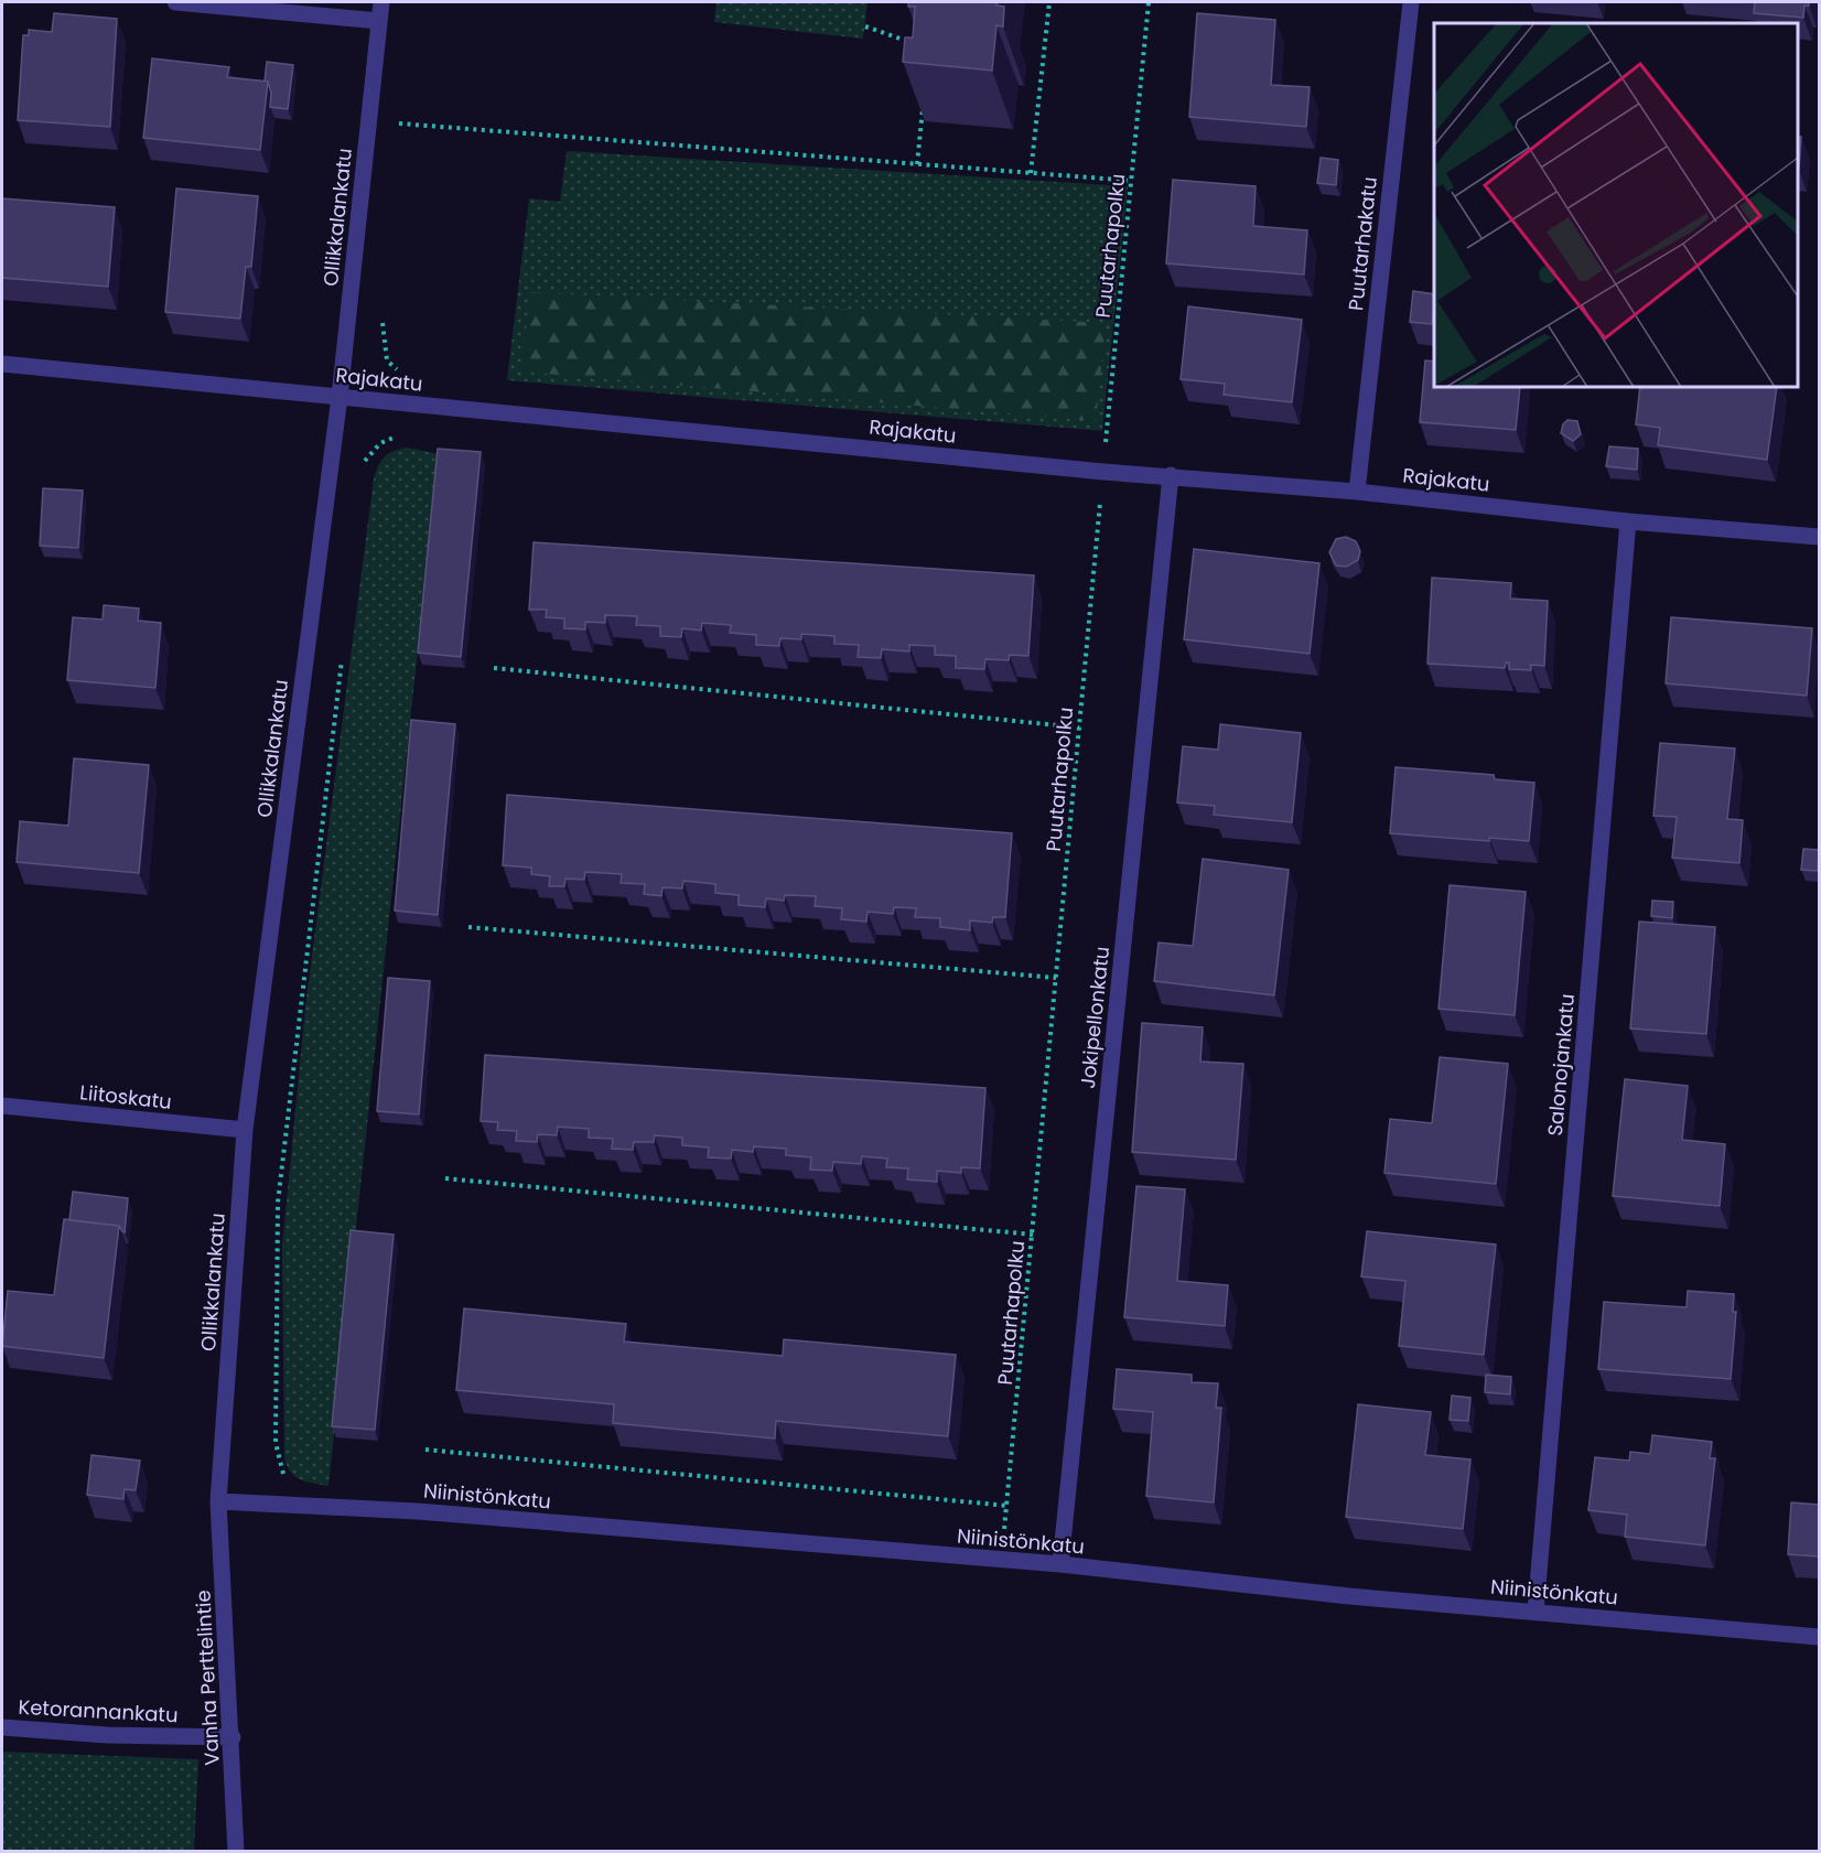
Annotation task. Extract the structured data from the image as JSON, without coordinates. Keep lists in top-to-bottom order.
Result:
{
  "streets": {
    "street": [
      "Ollikkalankatu",
      "Puutarhakatu",
      "Rajakatu",
      "Jokipellonkatu",
      "Salonojankatu",
      "Liitoskatu",
      "Niinistönkatu",
      "Vanha Perttelintie",
      "Ketorannankatu"
    ],
    "path": ["Puutarhapolku"]
  },
  "crossings": [
    ["Ollikkalankatu", "Rajakatu"],
    ["Ollikkalankatu", "Liitoskatu"],
    ["Ollikkalankatu", "Niinistönkatu"],
    ["Ollikkalankatu", "Vanha Perttelintie"],
    ["Puutarhakatu", "Rajakatu"],
    ["Puutarhapolku", "Rajakatu"],
    ["Puutarhapolku", "Niinistönkatu"],
    ["Rajakatu", "Jokipellonkatu"],
    ["Rajakatu", "Salonojankatu"],
    ["Jokipellonkatu", "Niinistönkatu"],
    ["Salonojankatu", "Niinistönkatu"],
    ["Niinistönkatu", "Vanha Perttelintie"],
    ["Vanha Perttelintie", "Ketorannankatu"]
  ]
}
